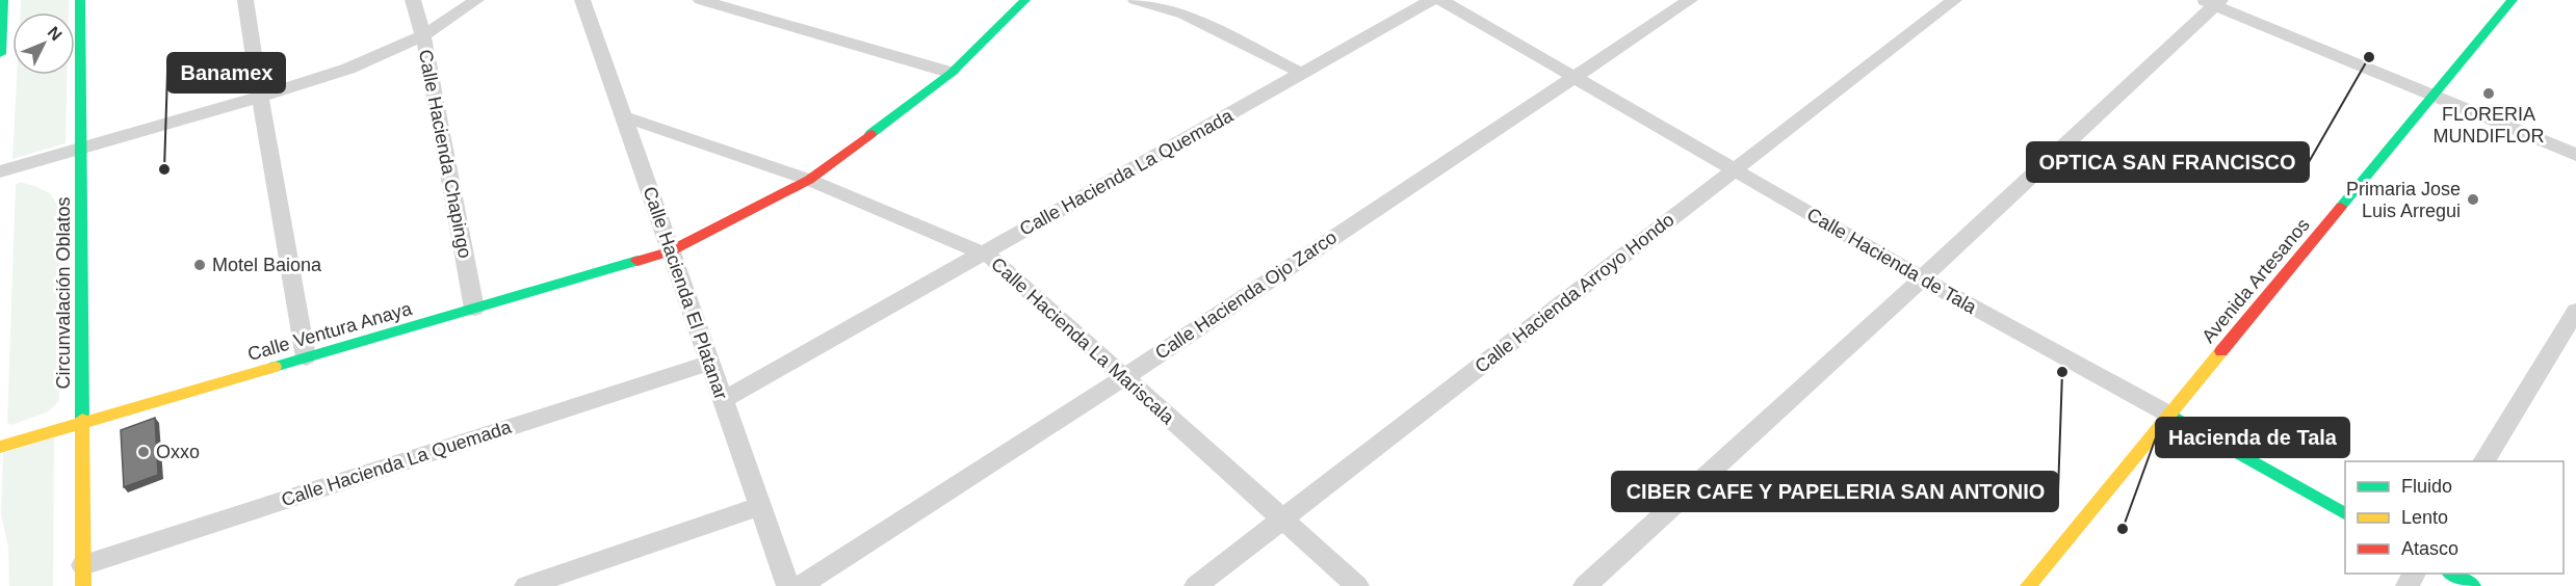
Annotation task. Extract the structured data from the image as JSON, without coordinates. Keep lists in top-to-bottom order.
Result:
{
  "streets": {
    "main road": [
      "Calle Hacienda de Tala",
      "Avenida Artesanos",
      "Circunvalación Oblatos",
      "Calle Ventura Anaya"
    ],
    "street": [
      "Calle Hacienda Chapingo",
      "Calle Hacienda La Quemada",
      "Calle Hacienda El Platanar",
      "Calle Hacienda Arroyo Hondo",
      "Calle Hacienda Ojo Zarco",
      "Calle Hacienda La Mariscala"
    ]
  },
  "crossings": [
    ["Calle Hacienda Chapingo", "Calle Ventura Anaya"],
    ["Calle Hacienda La Quemada", "Circunvalación Oblatos"],
    ["Calle Hacienda La Quemada", "Calle Hacienda El Platanar"],
    ["Calle Hacienda La Quemada", "Calle Hacienda La Mariscala"],
    ["Calle Hacienda de Tala", "Avenida Artesanos"],
    ["Calle Hacienda de Tala", "Calle Hacienda Arroyo Hondo"],
    ["Calle Hacienda de Tala", "Calle Hacienda Ojo Zarco"],
    ["Circunvalación Oblatos", "Calle Ventura Anaya"],
    ["Calle Hacienda El Platanar", "Calle Ventura Anaya"],
    ["Calle Hacienda El Platanar", "Calle Hacienda La Mariscala"],
    ["Calle Hacienda Arroyo Hondo", "Calle Hacienda La Mariscala"],
    ["Calle Hacienda Ojo Zarco", "Calle Hacienda La Mariscala"],
    ["Calle Ventura Anaya", "Calle Hacienda La Mariscala"]
  ],
  "places": [
    "OPTICA SAN FRANCISCO",
    "FLORERIA MUNDIFLOR",
    "Banamex",
    "Primaria Jose Luis Arregui",
    "Motel Baiona",
    "CIBER CAFE Y PAPELERIA SAN ANTONIO",
    "Oxxo",
    "Hacienda de Tala"
  ],
  "legend": ["Fluido", "Lento", "Atasco"],
  "north": "top right"
}
